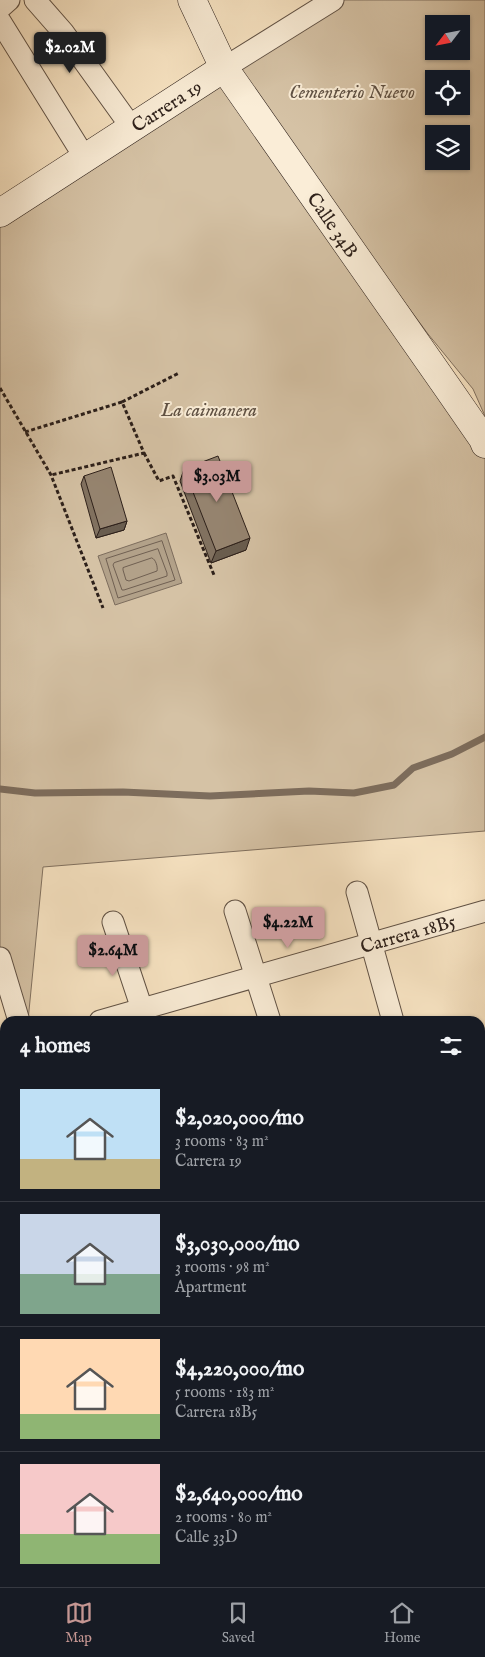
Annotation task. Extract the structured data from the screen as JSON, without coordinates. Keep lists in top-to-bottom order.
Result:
{
  "streets": {
    "main road": ["Carrera 19", "Calle 34B"],
    "street": ["Carrera 18B5"]
  },
  "crossings": [
    ["Carrera 19", "Calle 34B"]
  ],
  "parks": ["Cementerio Nuevo", "La caimanera"],
  "north": "bottom left",
  "page": {
    "price": [
      "$2.02M",
      "$3.03M",
      "$4.22M",
      "$2.64M"
    ],
    "heading": "4 homes",
    "list": [
      {
        "name": "$2,020,000/mo",
        "note": "3 rooms · 83 m² · Carrera 19"
      },
      {
        "name": "$3,030,000/mo",
        "note": "3 rooms · 98 m² · Apartment"
      },
      {
        "name": "$4,220,000/mo",
        "note": "5 rooms · 183 m² · Carrera 18B5"
      },
      {
        "name": "$2,640,000/mo",
        "note": "2 rooms · 80 m² · Calle 33D"
      }
    ],
    "tabs": ["Map", "Saved", "Home"]
  }
}
